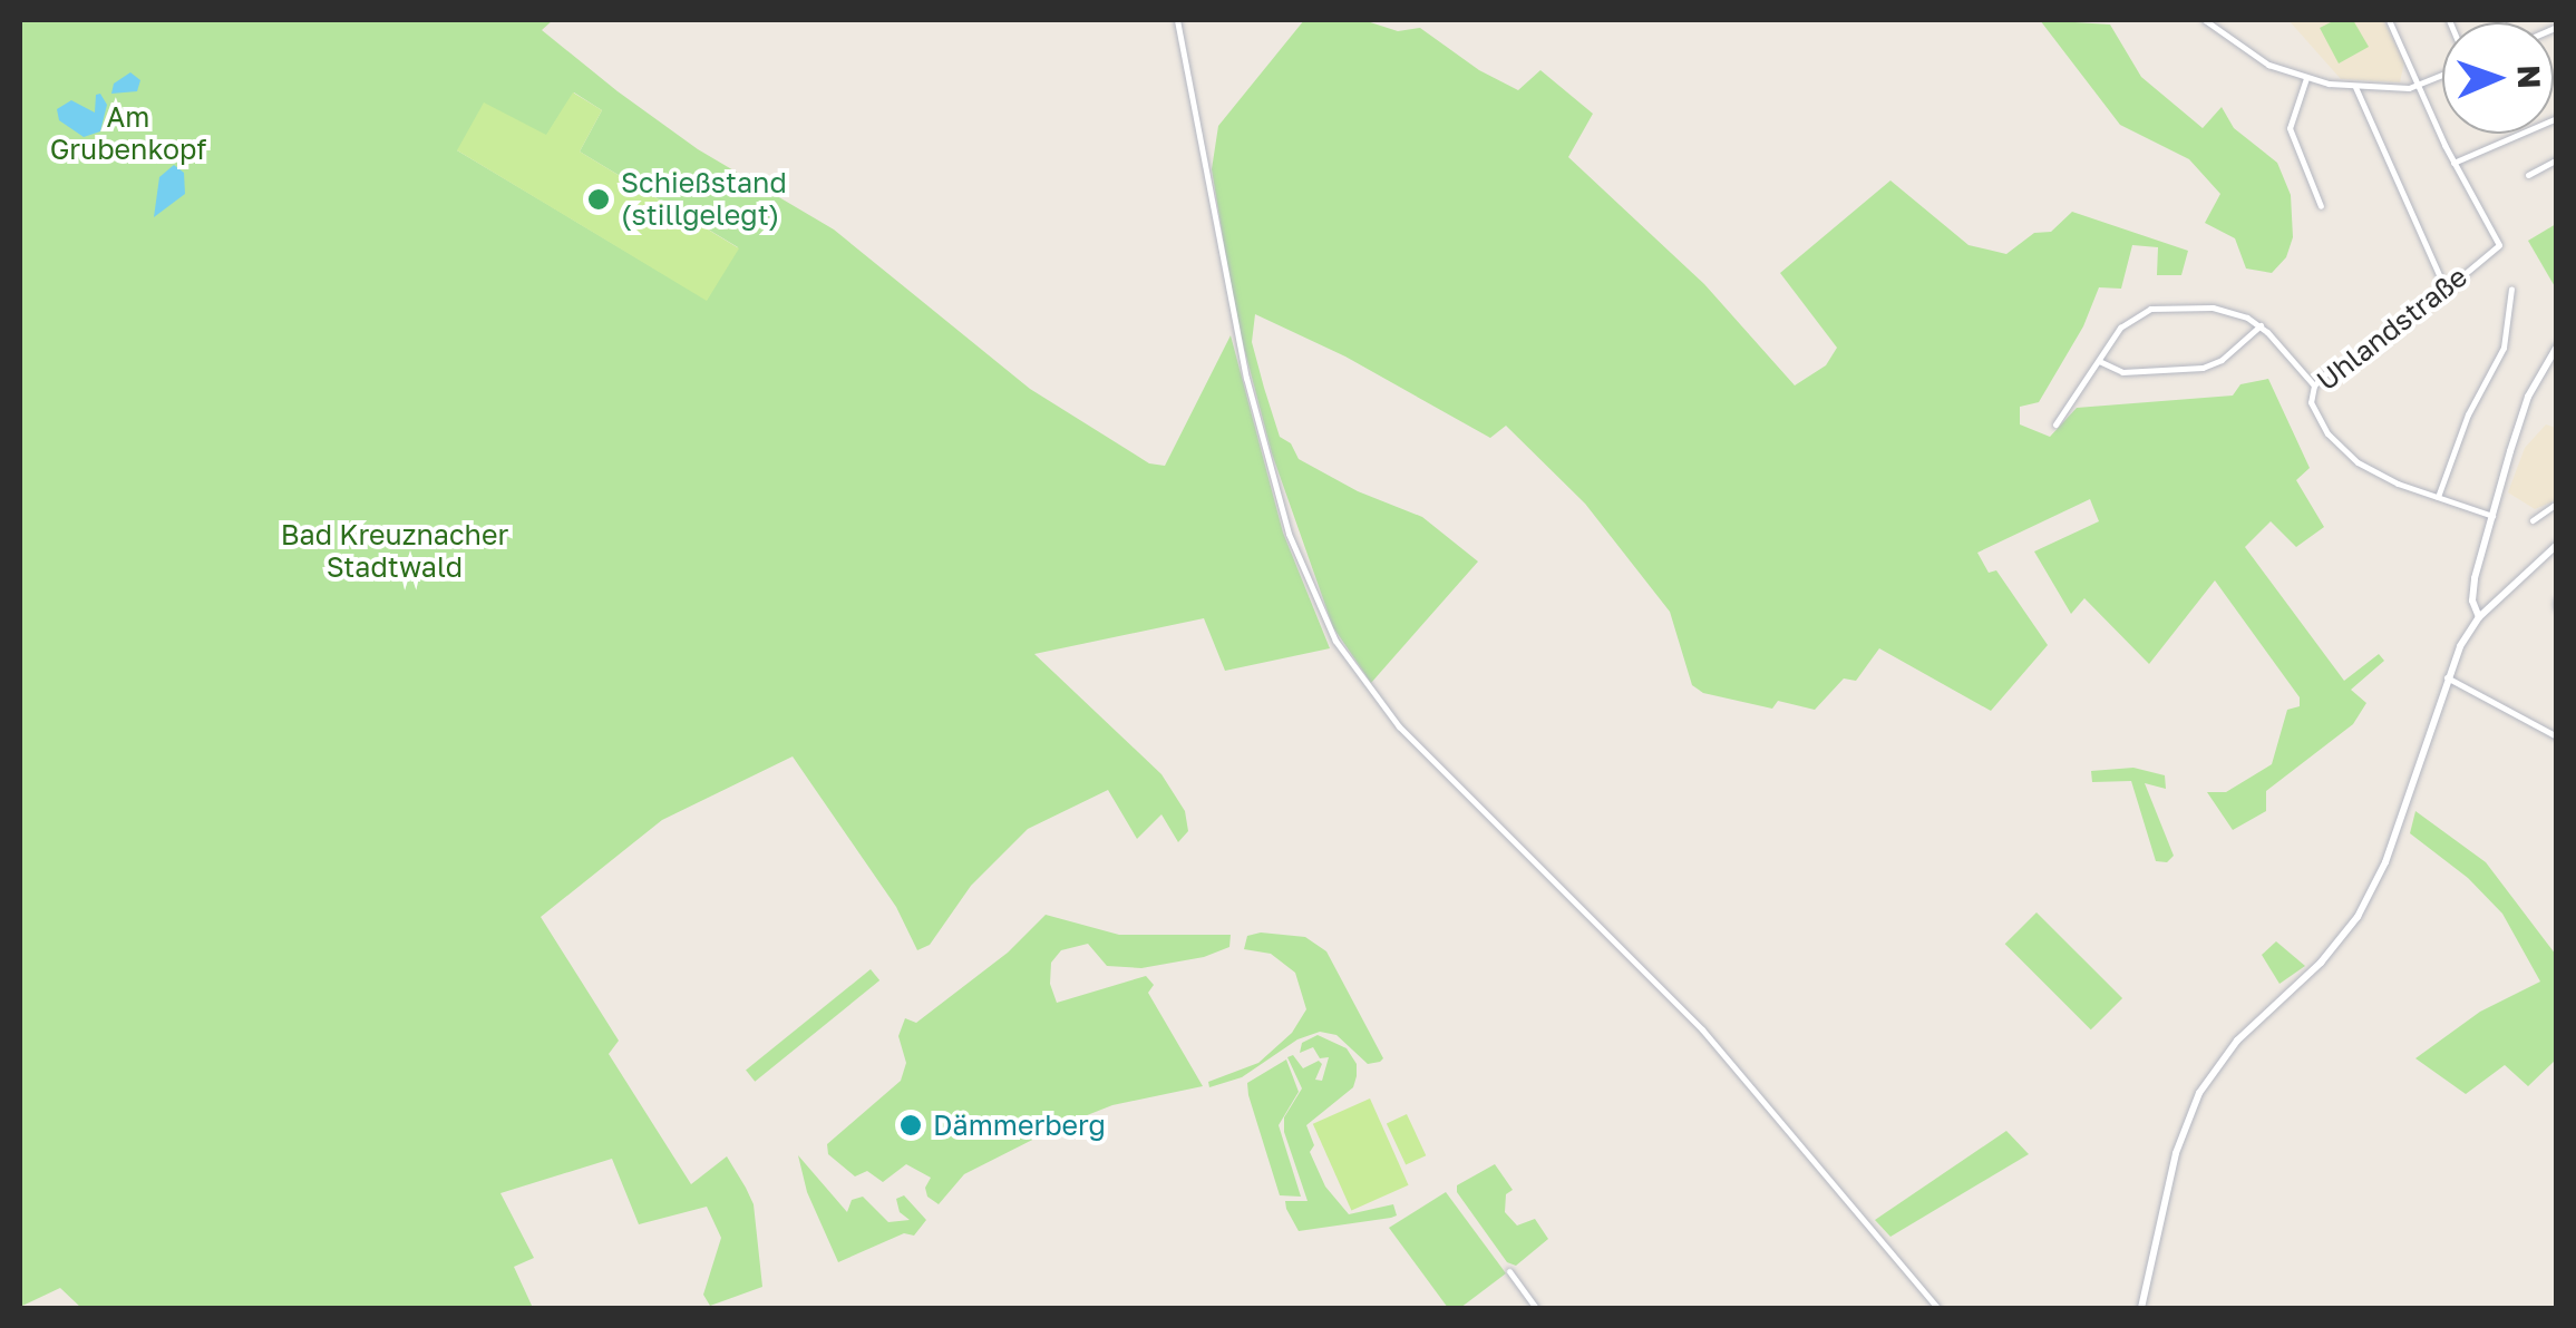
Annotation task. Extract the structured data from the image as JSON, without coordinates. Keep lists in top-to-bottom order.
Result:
{
  "streets": {
    "street": ["Uhlandstraße"]
  },
  "parks": ["Am Grubenkopf", "Bad Kreuznacher Stadtwald"],
  "places": ["Schießstand (stillgelegt)", "Dämmerberg"],
  "north": "right"
}
